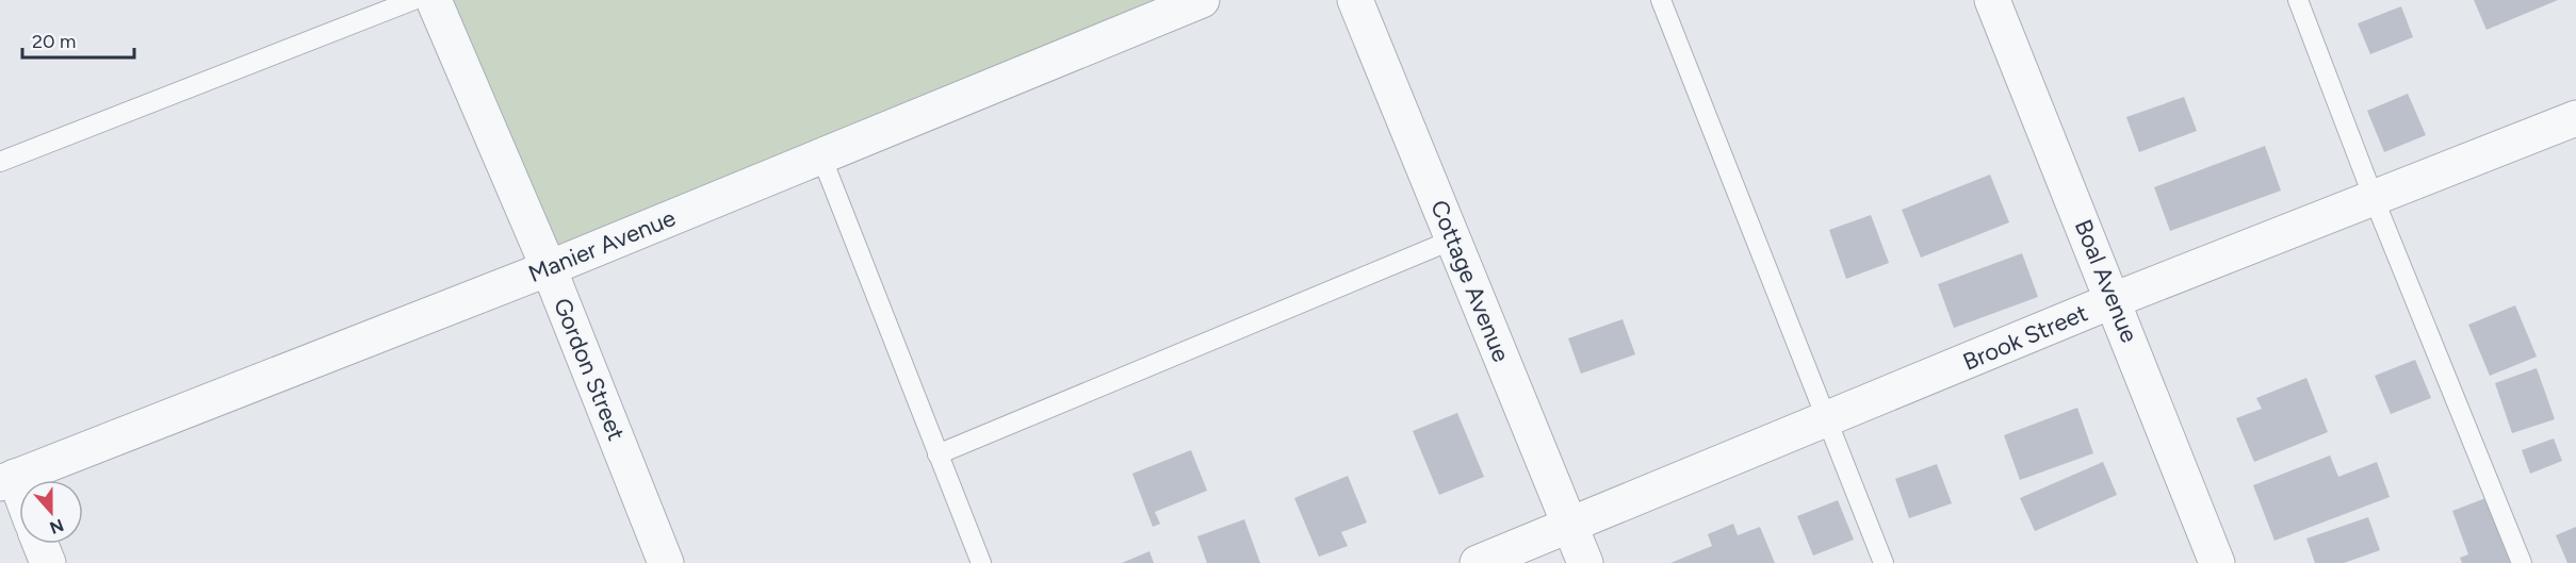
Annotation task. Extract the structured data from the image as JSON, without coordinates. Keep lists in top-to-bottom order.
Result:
{
  "streets": {
    "street": [
      "Manier Avenue",
      "Cottage Avenue",
      "Boal Avenue",
      "Brook Street",
      "Gordon Street"
    ]
  },
  "crossings": [
    ["Manier Avenue", "Gordon Street"],
    ["Cottage Avenue", "Brook Street"],
    ["Boal Avenue", "Brook Street"]
  ],
  "scale_bar": "20 m",
  "north": "bottom"
}
